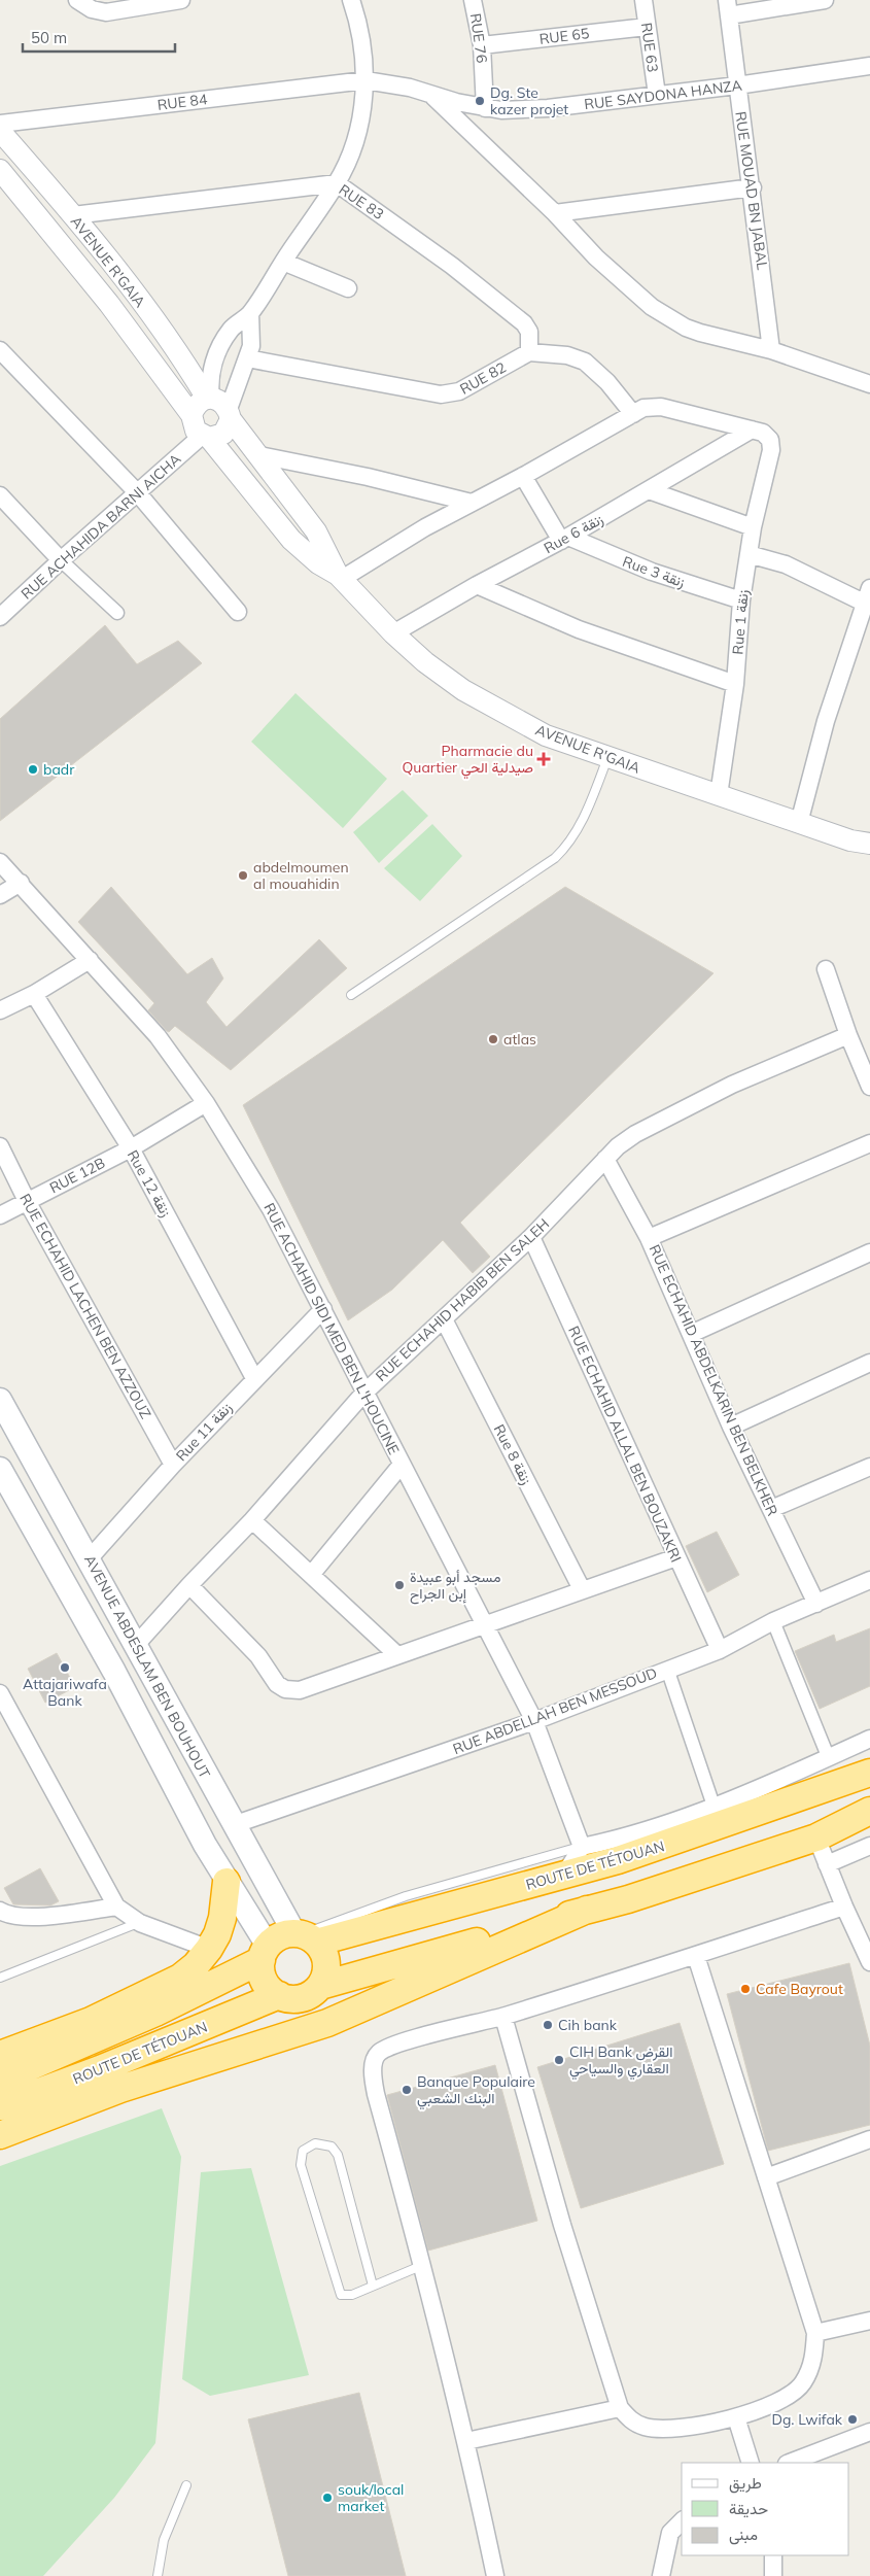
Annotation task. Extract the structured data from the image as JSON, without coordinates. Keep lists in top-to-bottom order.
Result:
{
  "streets": {
    "highway": ["ROUTE DE TÉTOUAN"],
    "main road": ["AVENUE ABDESLAM BEN BOUHOUT"],
    "street": [
      "RUE 65",
      "RUE 76",
      "RUE 63",
      "RUE SAYDONA HANZA",
      "RUE 84",
      "RUE MOUAD BN JABAL",
      "RUE 83",
      "AVENUE R'GAIA",
      "RUE 82",
      "RUE ACHAHIDA BARNI AICHA",
      "Rue 6 زنقة",
      "Rue 3 زنقة",
      "Rue 1 زنقة",
      "RUE 12B",
      "Rue 12 زنقة",
      "RUE ECHAHID HABIB BEN SALEH",
      "RUE ECHAHID LACHEN BEN AZZOUZ",
      "RUE ACHAHID SIDI MED BEN L'HOUCINE",
      "RUE ECHAHID ABDELKARIN BEN BELKHER",
      "Rue 11 زنقة",
      "RUE ECHAHID ALLAL BEN BOUZAKRI",
      "Rue 8 زنقة",
      "RUE ABDELLAH BEN MESSOUD"
    ]
  },
  "crossings": [
    ["RUE 65", "RUE 76"],
    ["RUE 65", "RUE 63"],
    ["RUE 76", "RUE SAYDONA HANZA"],
    ["RUE 63", "RUE SAYDONA HANZA"],
    ["RUE SAYDONA HANZA", "RUE 84"],
    ["RUE SAYDONA HANZA", "RUE MOUAD BN JABAL"],
    ["RUE 83", "AVENUE R'GAIA"],
    ["RUE 83", "RUE 82"],
    ["AVENUE R'GAIA", "RUE ACHAHIDA BARNI AICHA"],
    ["AVENUE R'GAIA", "Rue 6 زنقة"],
    ["AVENUE R'GAIA", "Rue 1 زنقة"],
    ["Rue 6 زنقة", "Rue 3 زنقة"],
    ["Rue 6 زنقة", "Rue 1 زنقة"],
    ["Rue 3 زنقة", "Rue 1 زنقة"],
    ["RUE 12B", "Rue 12 زنقة"],
    ["RUE 12B", "RUE ECHAHID LACHEN BEN AZZOUZ"],
    ["RUE 12B", "RUE ACHAHID SIDI MED BEN L'HOUCINE"],
    ["Rue 12 زنقة", "Rue 11 زنقة"],
    ["RUE ECHAHID HABIB BEN SALEH", "RUE ACHAHID SIDI MED BEN L'HOUCINE"],
    ["RUE ECHAHID HABIB BEN SALEH", "RUE ECHAHID ABDELKARIN BEN BELKHER"],
    ["RUE ECHAHID HABIB BEN SALEH", "RUE ECHAHID ALLAL BEN BOUZAKRI"],
    ["RUE ECHAHID HABIB BEN SALEH", "Rue 8 زنقة"],
    ["RUE ECHAHID HABIB BEN SALEH", "AVENUE ABDESLAM BEN BOUHOUT"],
    ["RUE ECHAHID LACHEN BEN AZZOUZ", "Rue 11 زنقة"],
    ["RUE ACHAHID SIDI MED BEN L'HOUCINE", "Rue 11 زنقة"],
    ["RUE ACHAHID SIDI MED BEN L'HOUCINE", "RUE ABDELLAH BEN MESSOUD"],
    ["RUE ECHAHID ABDELKARIN BEN BELKHER", "RUE ABDELLAH BEN MESSOUD"],
    ["Rue 11 زنقة", "AVENUE ABDESLAM BEN BOUHOUT"],
    ["RUE ECHAHID ALLAL BEN BOUZAKRI", "RUE ABDELLAH BEN MESSOUD"],
    ["AVENUE ABDESLAM BEN BOUHOUT", "RUE ABDELLAH BEN MESSOUD"],
    ["AVENUE ABDESLAM BEN BOUHOUT", "ROUTE DE TÉTOUAN"]
  ],
  "places": {
    "other": [
      "Dg. Ste kazer projet",
      "badr",
      "abdelmoumen al mouahidin",
      "atlas",
      "مسجد أبو عبيدة إبن الجراح",
      "Attajariwafa Bank",
      "Cafe Bayrout",
      "Cih bank",
      "CIH Bank القرض العقاري والسياحي",
      "Banque Populaire البنك الشعبي",
      "Dg. Lwifak",
      "souk/local market"
    ],
    "health": ["Pharmacie du Quartier صيدلية الحي"]
  },
  "legend": ["طريق", "حديقة", "مبنى"],
  "scale_bar": "50 m"
}
